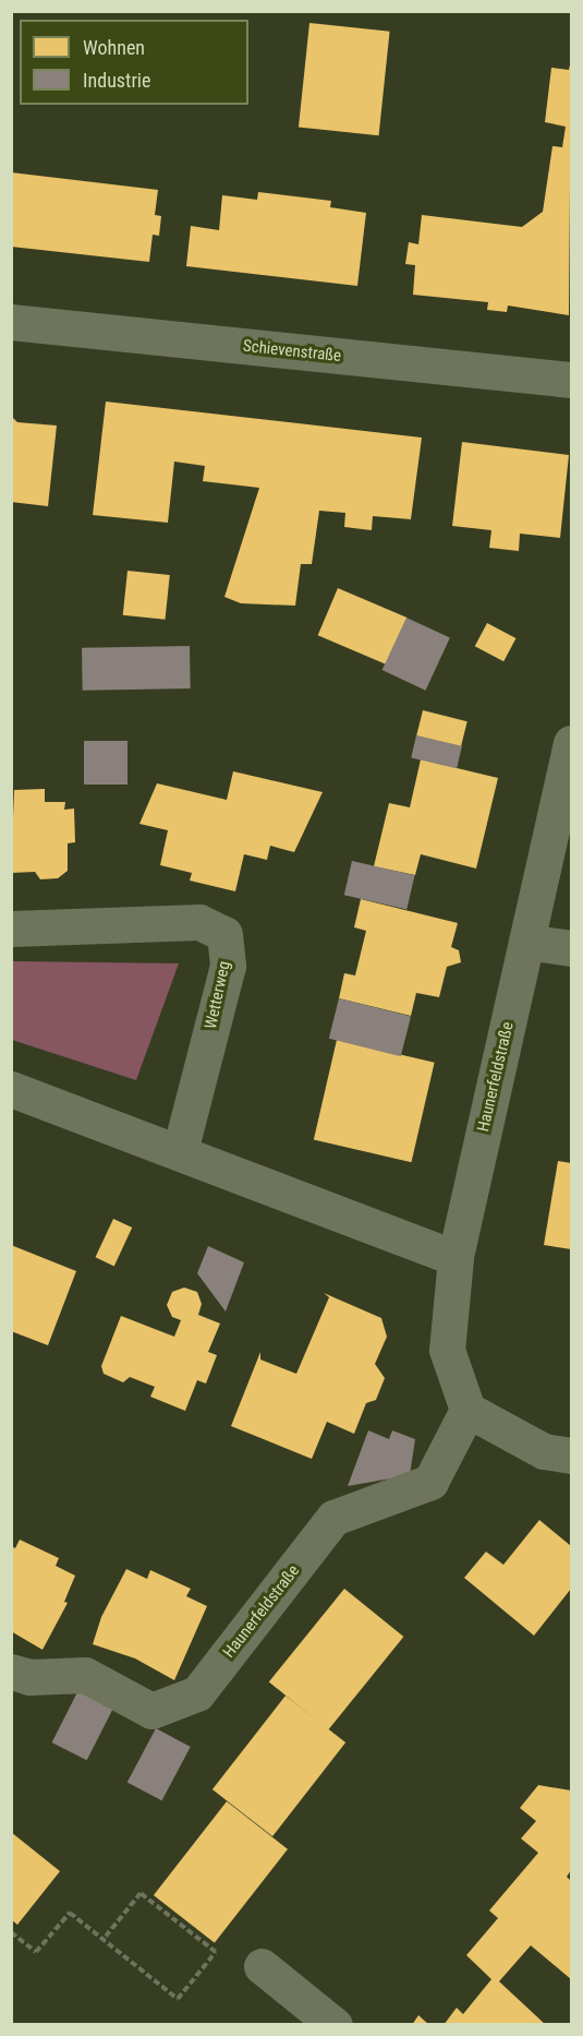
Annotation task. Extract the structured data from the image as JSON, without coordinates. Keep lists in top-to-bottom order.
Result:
{
  "streets": {
    "street": ["Schievenstraße", "Wetterweg", "Haunerfeldstraße"]
  },
  "legend": ["Wohnen", "Industrie"]
}
